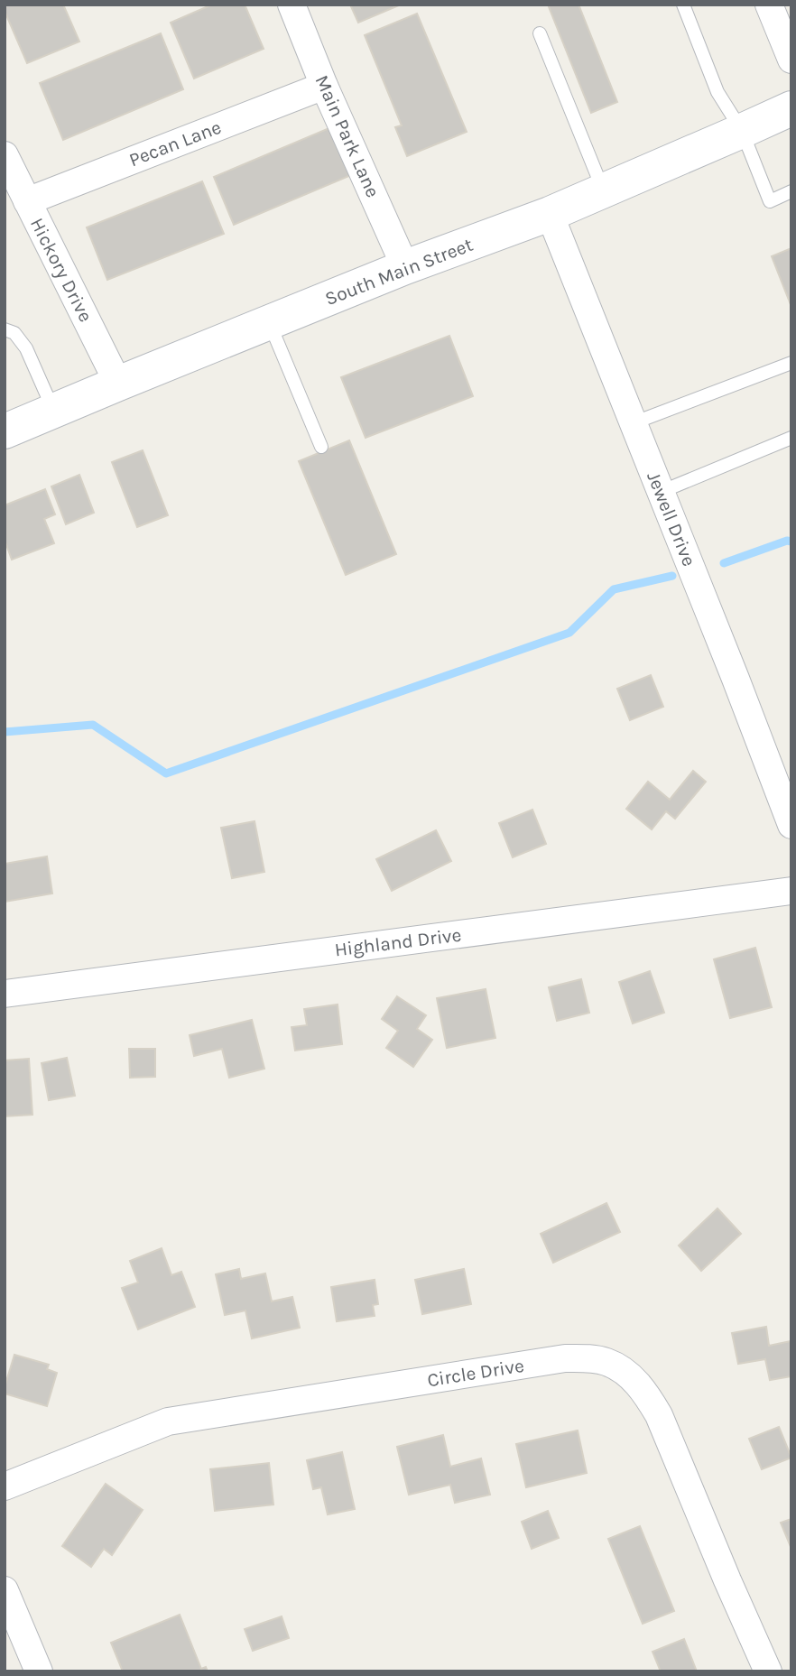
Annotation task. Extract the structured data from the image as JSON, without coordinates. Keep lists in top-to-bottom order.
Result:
{
  "streets": {
    "main road": ["South Main Street"],
    "street": [
      "Main Park Lane",
      "Pecan Lane",
      "Hickory Drive",
      "Jewell Drive",
      "Highland Drive",
      "Circle Drive"
    ]
  },
  "crossings": [
    ["Main Park Lane", "Pecan Lane"],
    ["Main Park Lane", "South Main Street"],
    ["Pecan Lane", "Hickory Drive"],
    ["Hickory Drive", "South Main Street"],
    ["South Main Street", "Jewell Drive"]
  ]
}
